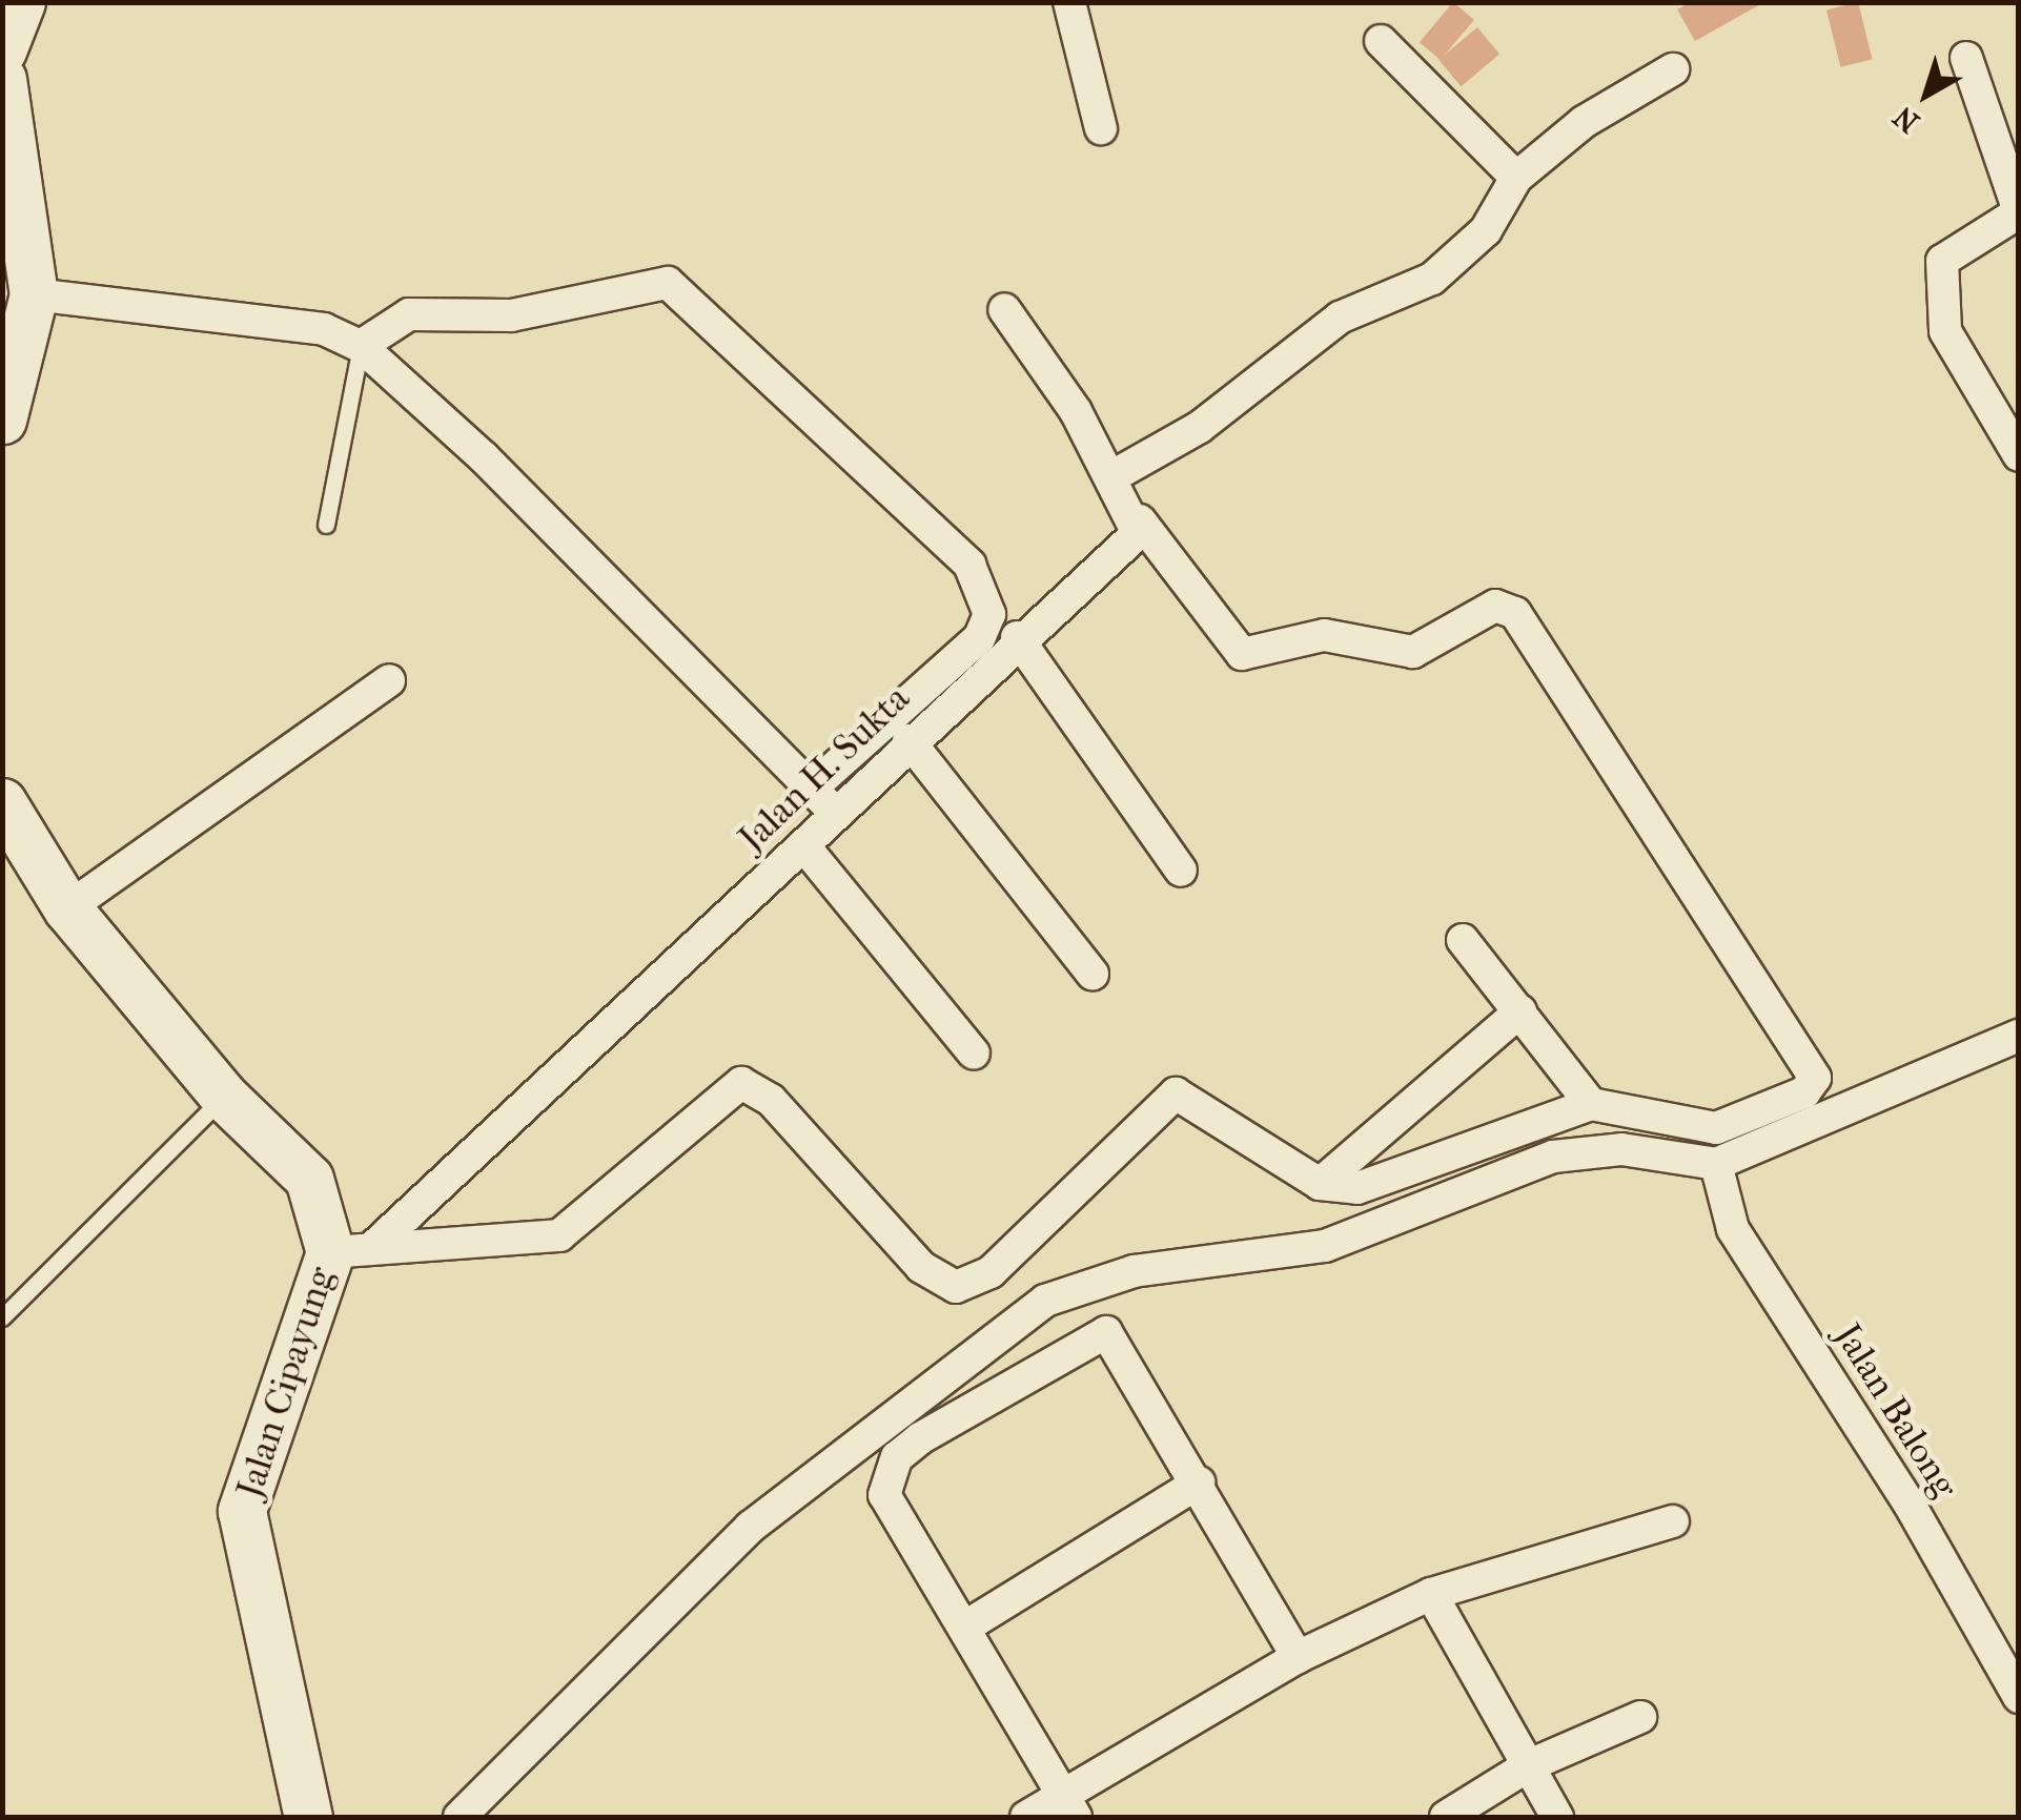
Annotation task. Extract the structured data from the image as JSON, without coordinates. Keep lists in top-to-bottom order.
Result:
{
  "streets": {
    "main road": ["Jalan Cipayung"],
    "street": ["Jalan H. Sukta", "Jalan Balong"]
  },
  "crossings": [
    ["Jalan H. Sukta", "Jalan Cipayung"]
  ],
  "north": "bottom left"
}
